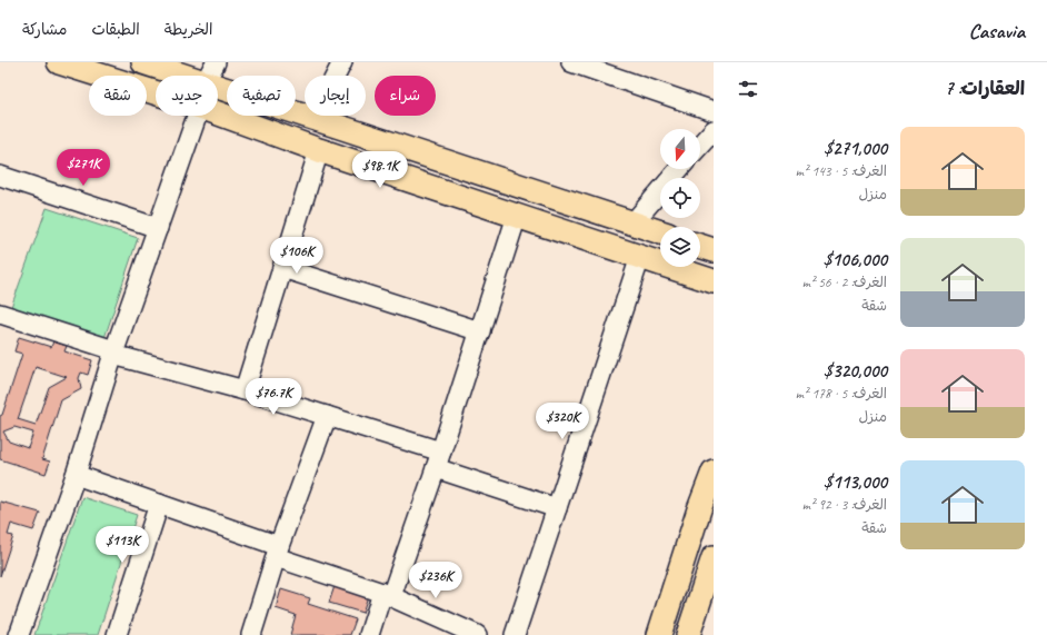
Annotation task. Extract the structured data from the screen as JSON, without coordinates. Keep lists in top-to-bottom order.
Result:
{
  "north": "bottom",
  "page": {
    "header": "Casavia",
    "nav": ["الخريطة", "الطبقات", "مشاركة"],
    "heading": "العقارات: 7",
    "chip": [
      "شراء",
      "إيجار",
      "تصفية",
      "جديد",
      "شقة"
    ],
    "list": [
      {
        "name": "$271,000",
        "note": "الغرف: 5 · 143 m² · منزل"
      },
      {
        "name": "$106,000",
        "note": "الغرف: 2 · 56 m² · شقة"
      },
      {
        "name": "$320,000",
        "note": "الغرف: 5 · 178 m² · منزل"
      },
      {
        "name": "$113,000",
        "note": "الغرف: 3 · 92 m² · شقة"
      }
    ],
    "price": [
      "$271K",
      "$98.1K",
      "$106K",
      "$76.7K",
      "$320K",
      "$113K",
      "$236K"
    ]
  }
}
